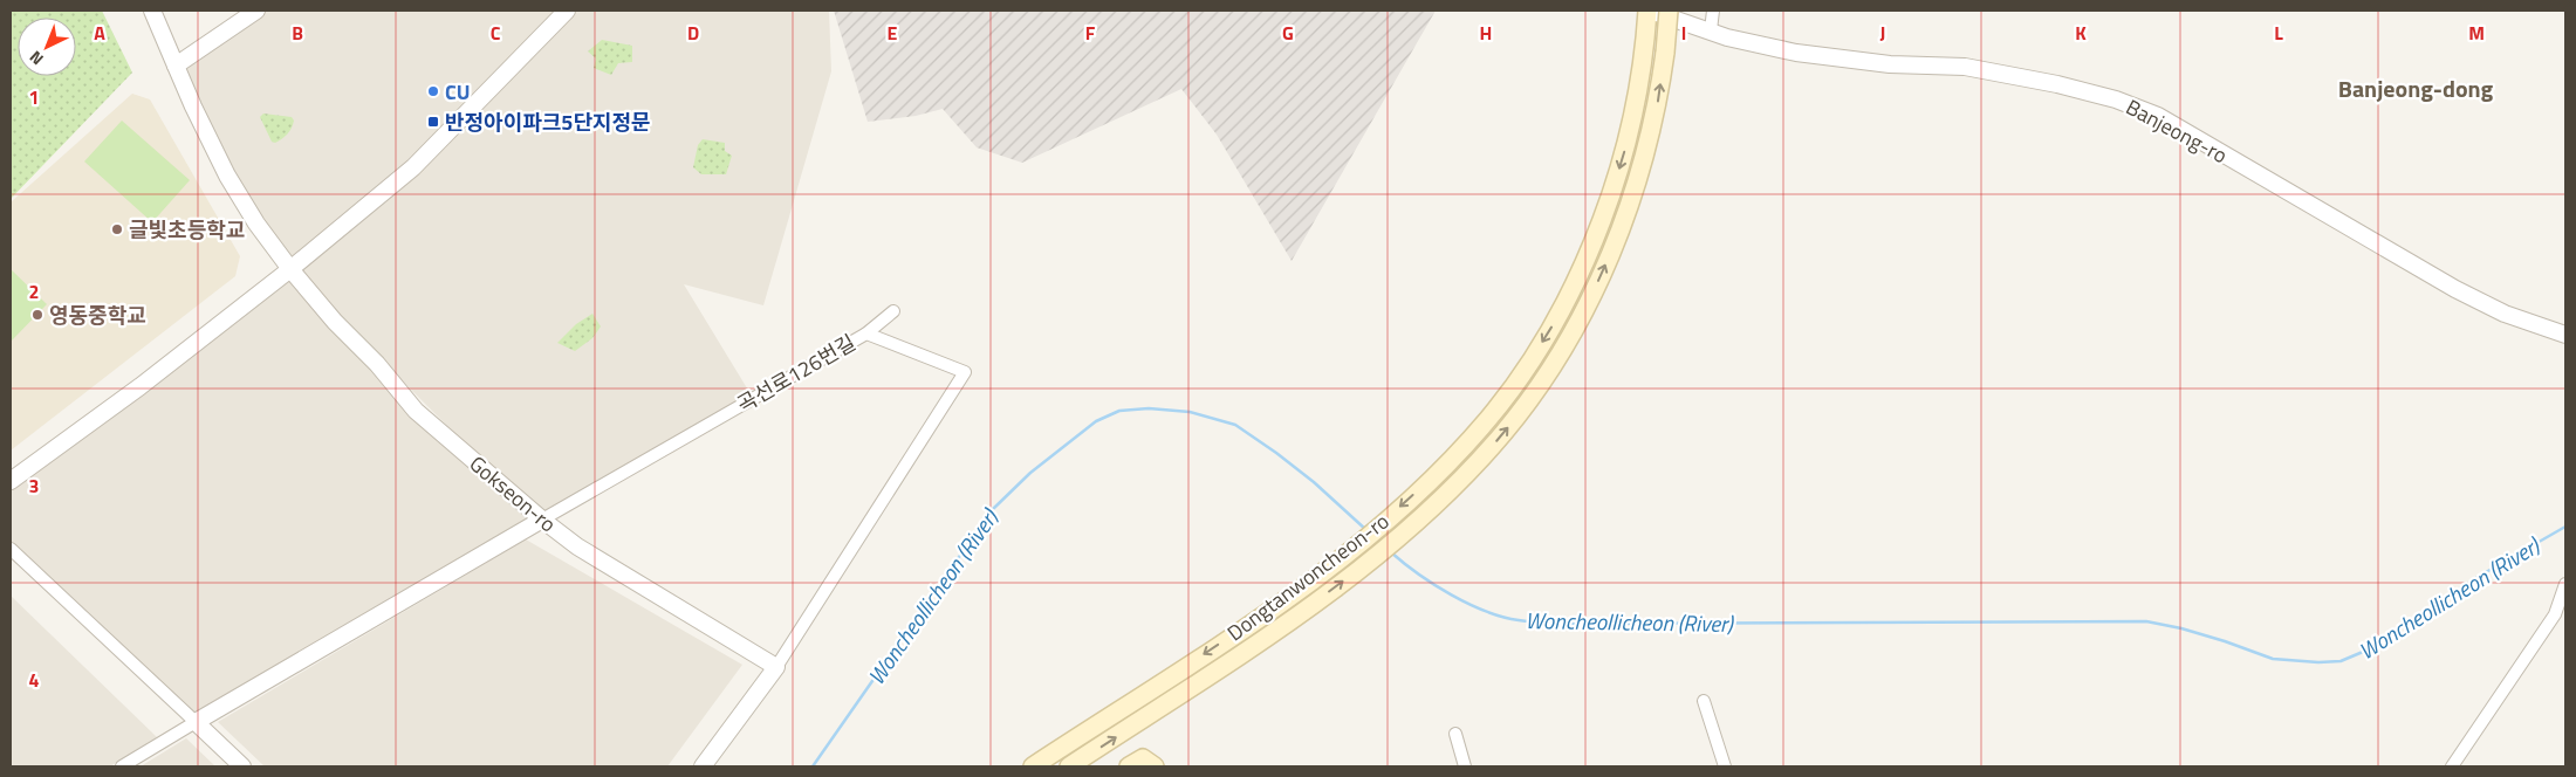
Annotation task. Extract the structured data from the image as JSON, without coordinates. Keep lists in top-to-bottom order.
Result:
{
  "streets": {
    "main road": ["Dongtanwoncheon-ro"],
    "street": ["Banjeong-ro", "곡선로126번길", "Gokseon-ro"]
  },
  "crossings": [
    ["Banjeong-ro", "Dongtanwoncheon-ro"],
    ["곡선로126번길", "Gokseon-ro"]
  ],
  "districts": ["Banjeong-dong"],
  "water": ["Woncheollicheon (River)"],
  "places": {
    "other": ["CU", "글빛초등학교", "영동중학교"],
    "transit": ["반정아이파크5단지정문"]
  },
  "north": "bottom left",
  "grid": {
    "columns": [
      "A",
      "B",
      "C",
      "D",
      "E",
      "F",
      "G",
      "H",
      "I",
      "J",
      "K",
      "L",
      "M"
    ],
    "rows": [
      "1",
      "2",
      "3",
      "4"
    ]
  }
}
